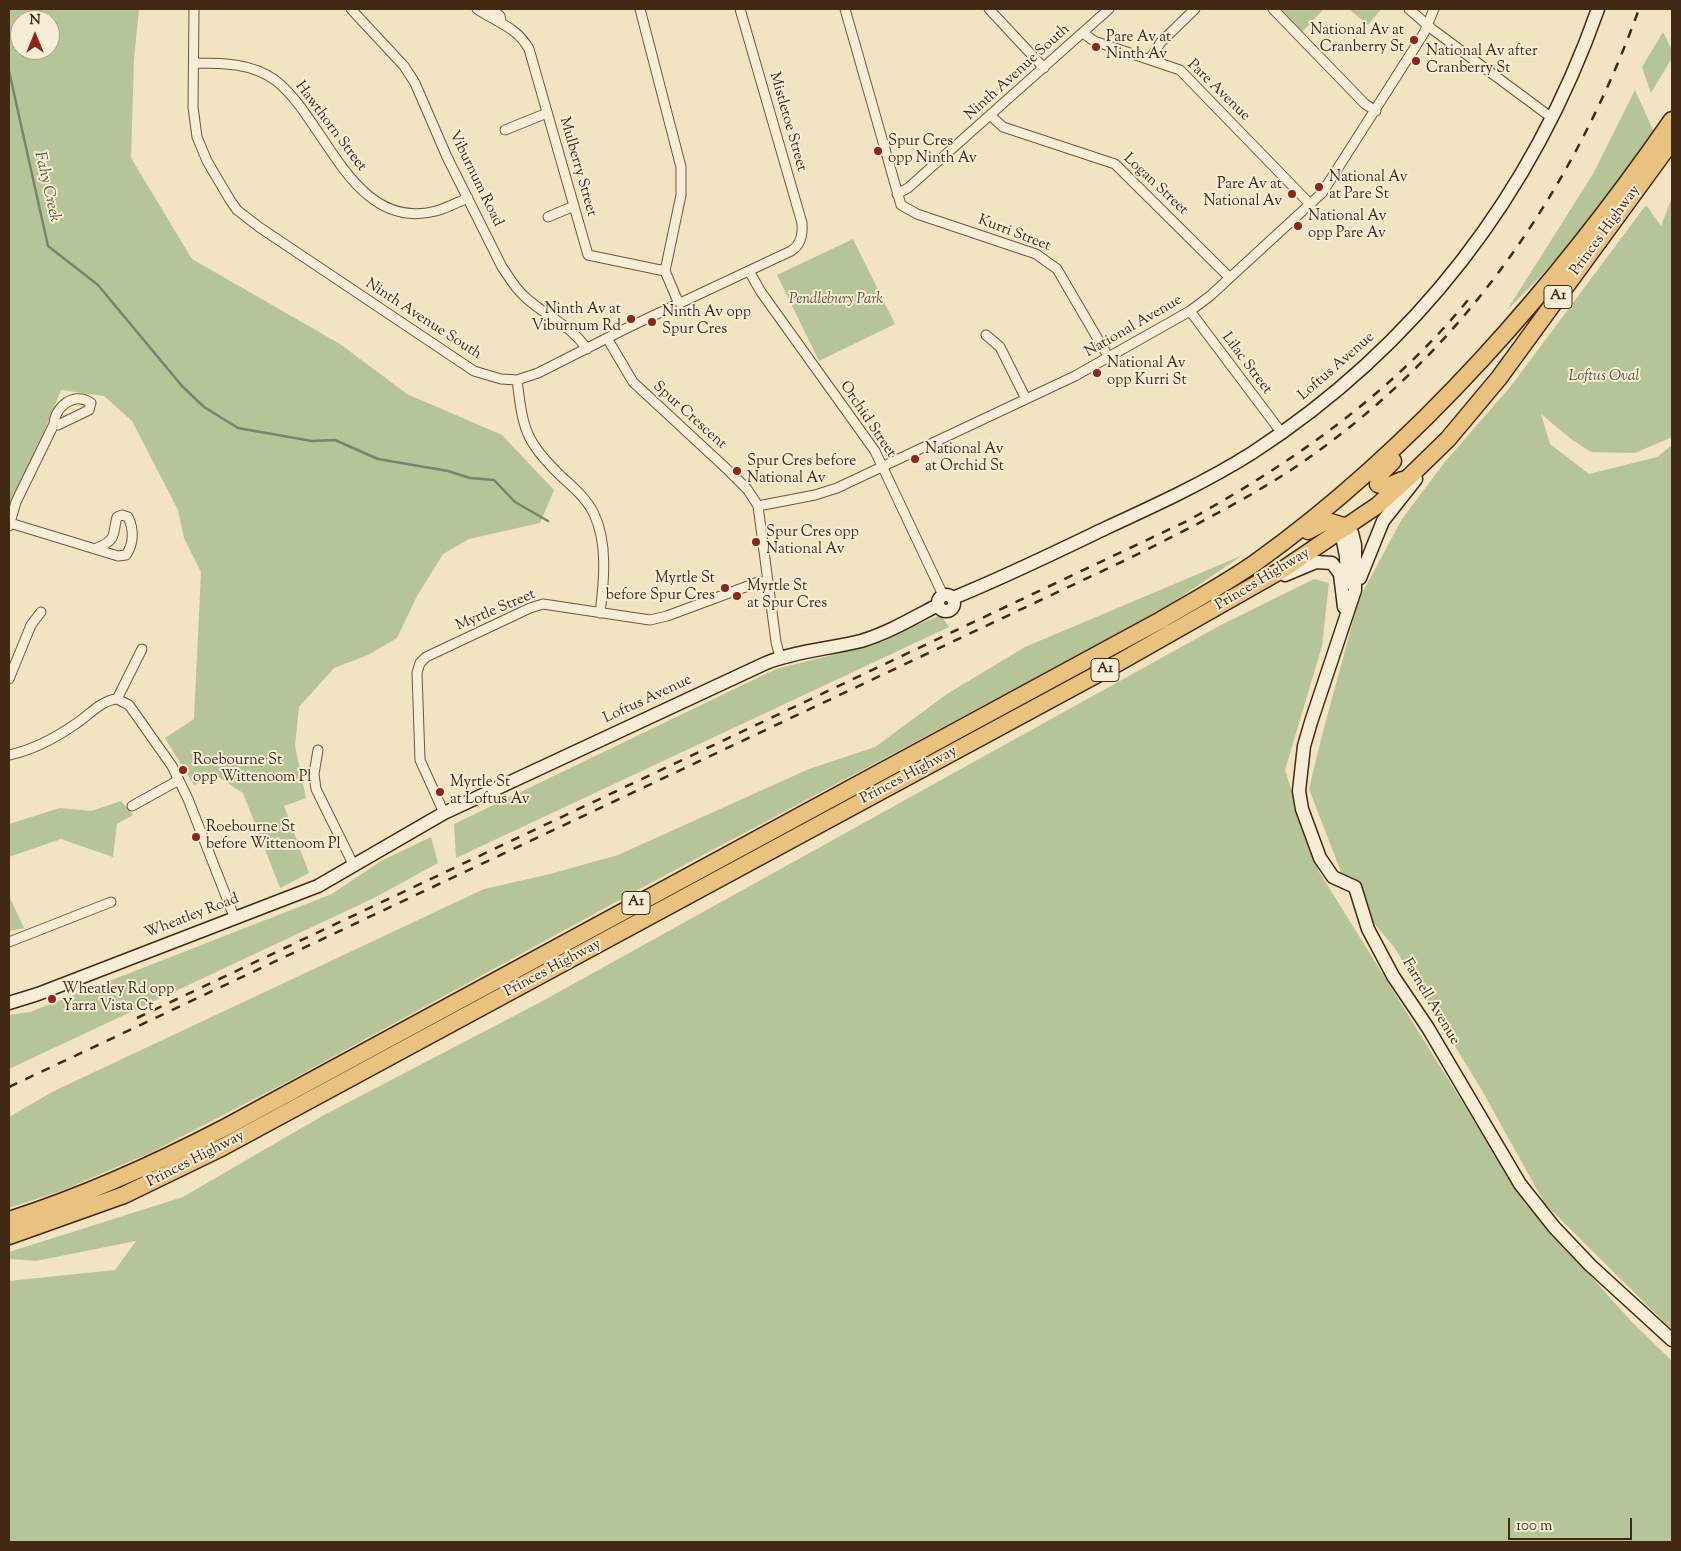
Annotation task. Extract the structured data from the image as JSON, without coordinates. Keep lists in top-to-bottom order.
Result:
{
  "streets": {
    "highway": ["Princes Highway", "A1"],
    "street": [
      "Ninth Avenue South",
      "Pare Avenue",
      "Mistletoe Street",
      "Hawthorn Street",
      "Mulberry Street",
      "Viburnum Road",
      "Logan Street",
      "Kurri Street",
      "National Avenue",
      "Lilac Street",
      "Loftus Avenue",
      "Spur Crescent",
      "Orchid Street",
      "Myrtle Street",
      "Wheatley Road",
      "Farnell Avenue"
    ]
  },
  "crossings": [
    ["Ninth Avenue South", "Pare Avenue"],
    ["Ninth Avenue South", "Mistletoe Street"],
    ["Ninth Avenue South", "Hawthorn Street"],
    ["Ninth Avenue South", "Viburnum Road"],
    ["Ninth Avenue South", "Logan Street"],
    ["Ninth Avenue South", "Kurri Street"],
    ["Ninth Avenue South", "Spur Crescent"],
    ["Ninth Avenue South", "Orchid Street"],
    ["Pare Avenue", "National Avenue"],
    ["Hawthorn Street", "Viburnum Road"],
    ["Logan Street", "National Avenue"],
    ["Princes Highway", "Farnell Avenue"],
    ["Kurri Street", "National Avenue"],
    ["National Avenue", "Lilac Street"],
    ["National Avenue", "Spur Crescent"],
    ["National Avenue", "Orchid Street"],
    ["Lilac Street", "Loftus Avenue"],
    ["Loftus Avenue", "Spur Crescent"],
    ["Loftus Avenue", "Orchid Street"],
    ["Loftus Avenue", "Myrtle Street"],
    ["Loftus Avenue", "Wheatley Road"],
    ["Spur Crescent", "Myrtle Street"]
  ],
  "water": ["Fahy Creek"],
  "parks": ["Pendlebury Park", "Loftus Oval"],
  "places": [
    "National Av at Cranberry St",
    "Pare Av at Ninth Av",
    "National Av after Cranberry St",
    "Spur Cres opp Ninth Av",
    "National Av at Pare St",
    "Pare Av at National Av",
    "National Av opp Pare Av",
    "Ninth Av at Viburnum Rd",
    "Ninth Av opp Spur Cres",
    "National Av opp Kurri St",
    "National Av at Orchid St",
    "Spur Cres before National Av",
    "Spur Cres opp National Av",
    "Myrtle St before Spur Cres",
    "Myrtle St at Spur Cres",
    "Roebourne St opp Wittenoom Pl",
    "Myrtle St at Loftus Av",
    "Roebourne St before Wittenoom Pl",
    "Wheatley Rd opp Yarra Vista Ct"
  ],
  "scale_bar": "100 m",
  "north": "top"
}
